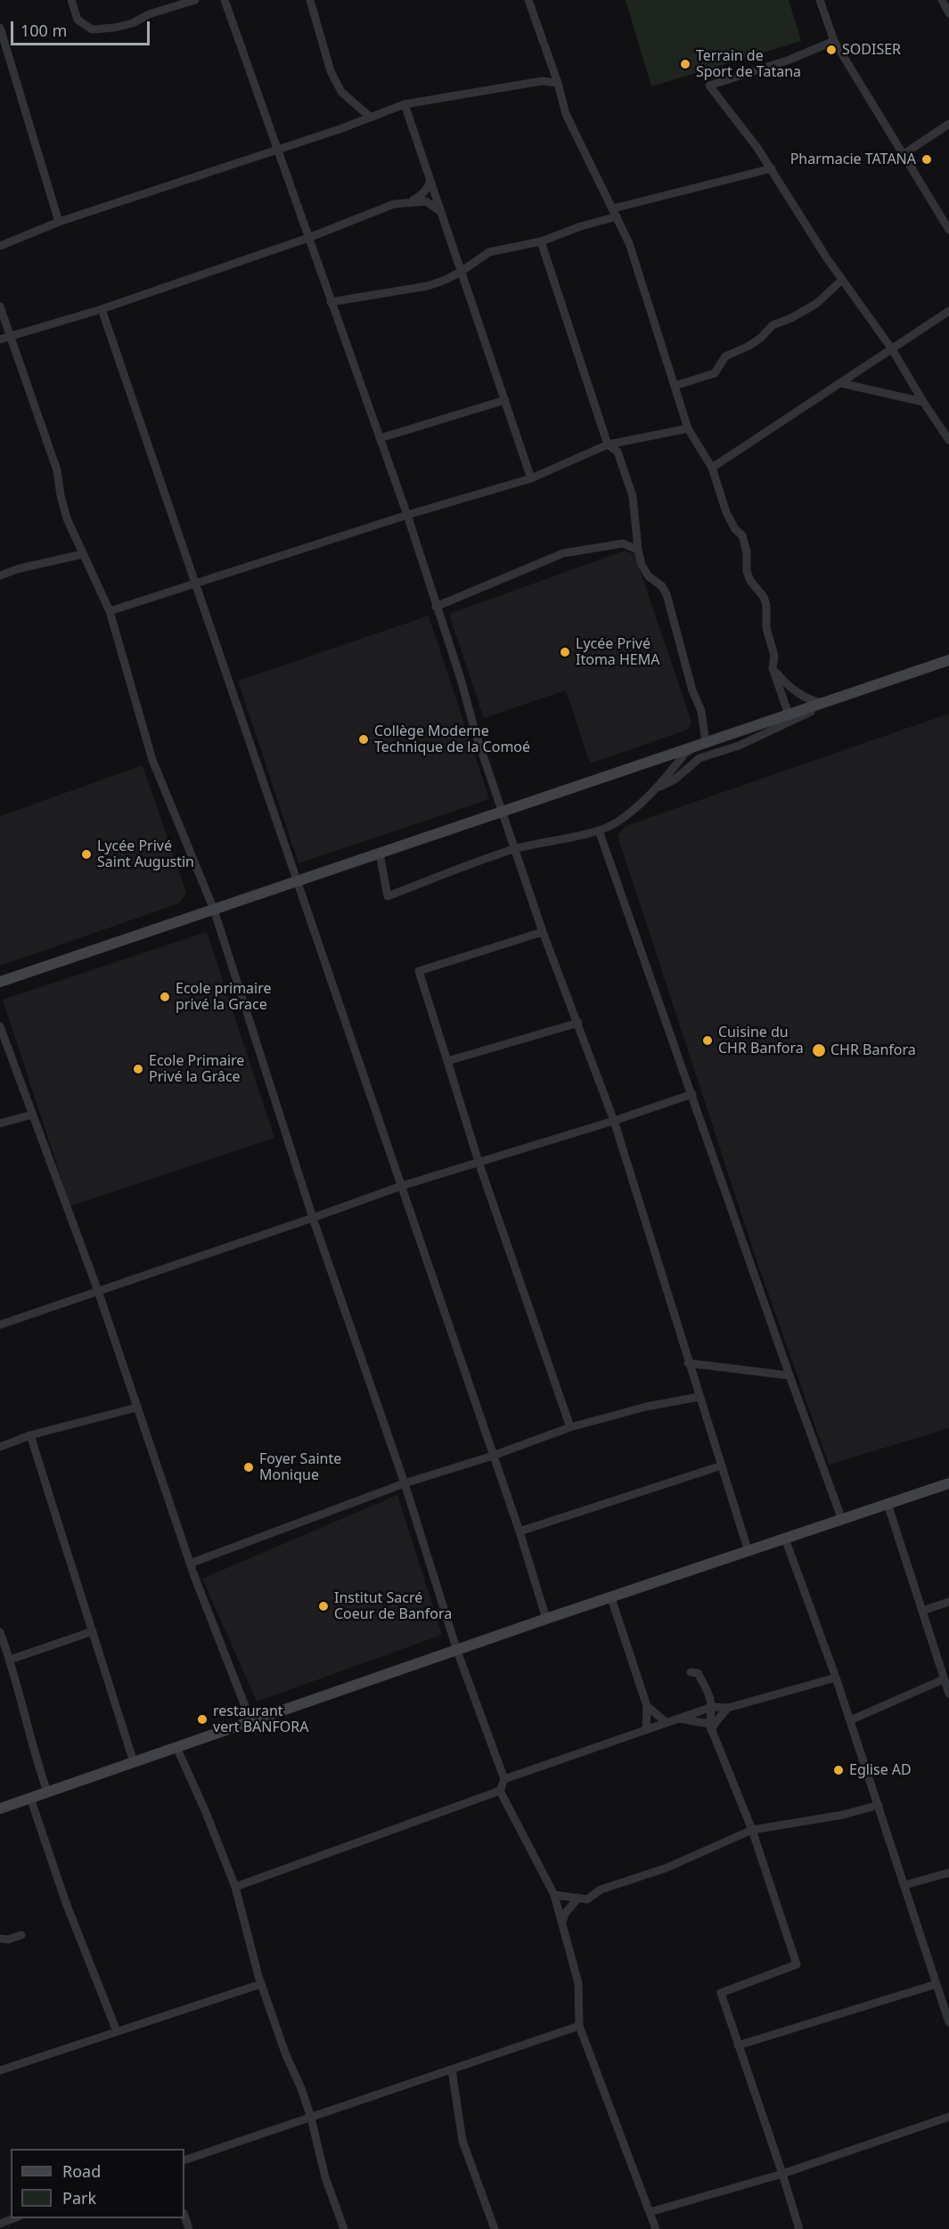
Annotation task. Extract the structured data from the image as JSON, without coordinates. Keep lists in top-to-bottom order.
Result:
{
  "places": [
    "SODISER",
    "Terrain de Sport de Tatana",
    "Pharmacie TATANA",
    "Lycée Privé Itoma HEMA",
    "Collège Moderne Technique de la Comoé",
    "Lycée Privé Saint Augustin",
    "Ecole primaire privé la Grace",
    "Cuisine du CHR Banfora",
    "CHR Banfora",
    "Ecole Primaire Privé la Grâce",
    "Foyer Sainte Monique",
    "Institut Sacré Coeur de Banfora",
    "restaurant vert BANFORA",
    "Eglise AD"
  ],
  "legend": ["Road", "Park"],
  "scale_bar": "100 m"
}
